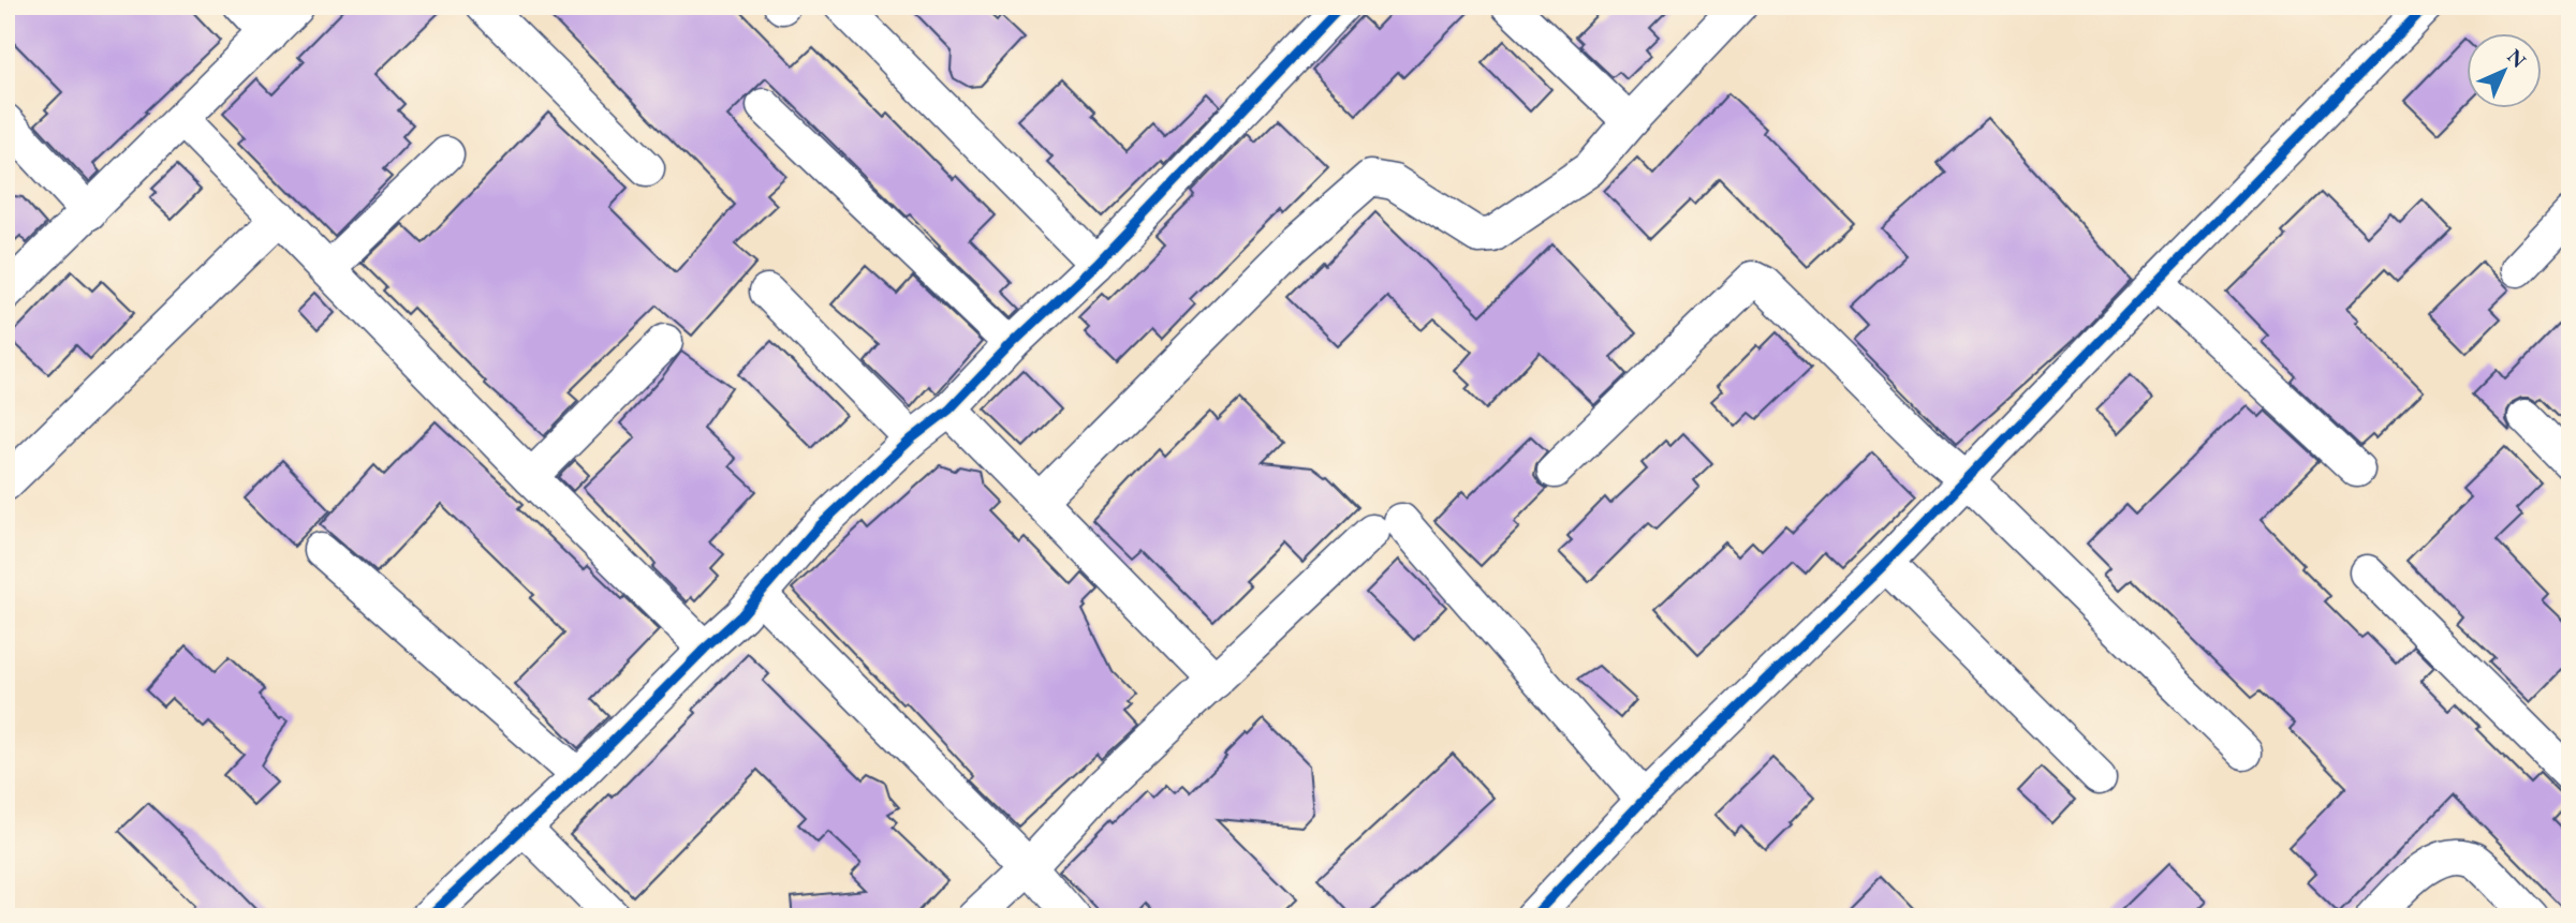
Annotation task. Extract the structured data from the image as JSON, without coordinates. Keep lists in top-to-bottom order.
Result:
{
  "north": "top right"
}
